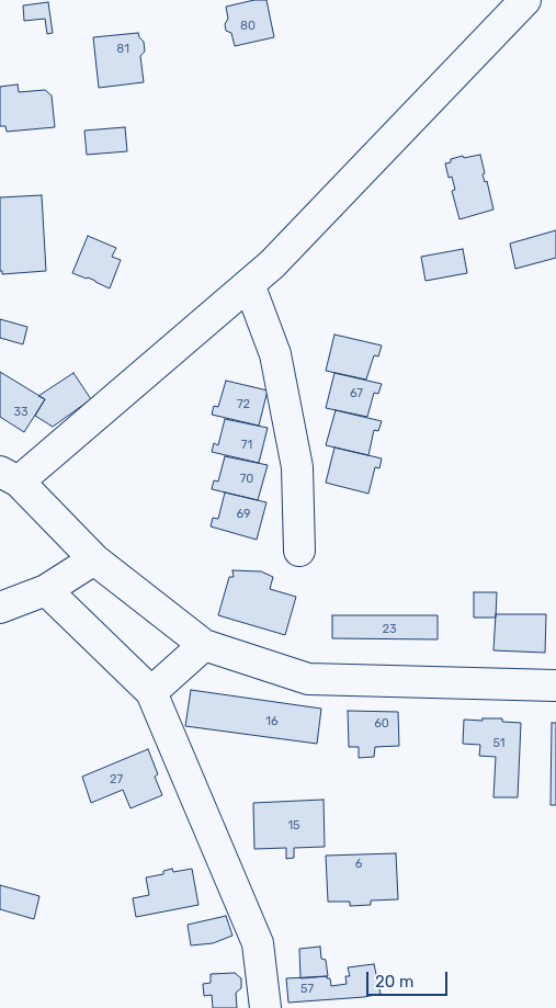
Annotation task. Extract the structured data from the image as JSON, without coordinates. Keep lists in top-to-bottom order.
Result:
{
  "house_numbers": [
    "80",
    "81",
    "67",
    "72",
    "33",
    "71",
    "70",
    "69",
    "23",
    "16",
    "60",
    "51",
    "27",
    "15",
    "6",
    "57"
  ],
  "scale_bar": "20 m"
}
